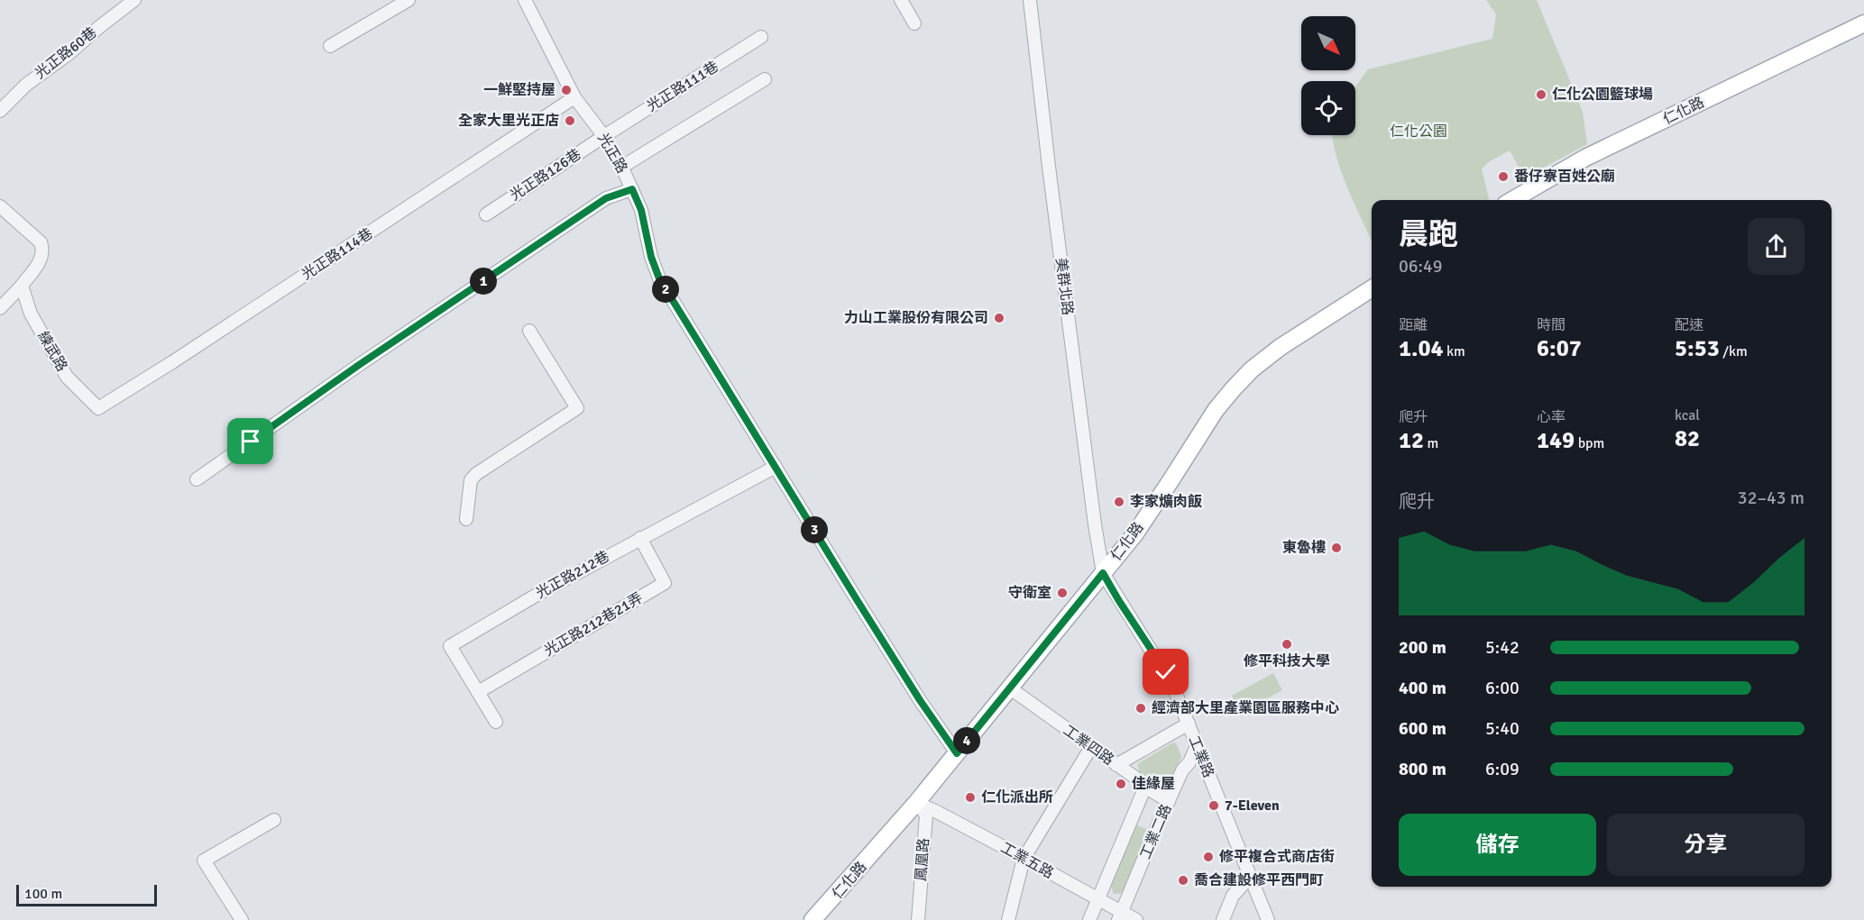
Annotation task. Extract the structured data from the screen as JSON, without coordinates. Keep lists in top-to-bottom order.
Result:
{
  "streets": {
    "main road": ["仁化路"],
    "street": [
      "光正路60巷",
      "光正路111巷",
      "光正路",
      "光正路126巷",
      "光正路114巷",
      "美群北路",
      "練武路",
      "光正路212巷",
      "光正路212巷21弄",
      "工業四路",
      "工業路",
      "工業二路",
      "鳳凰路",
      "工業五路"
    ]
  },
  "crossings": [
    ["光正路111巷", "光正路"],
    ["光正路111巷", "光正路126巷"],
    ["仁化路", "光正路"],
    ["仁化路", "美群北路"],
    ["仁化路", "工業四路"],
    ["仁化路", "工業路"],
    ["仁化路", "鳳凰路"],
    ["仁化路", "工業五路"],
    ["光正路", "光正路126巷"],
    ["光正路", "光正路114巷"],
    ["光正路", "光正路212巷"],
    ["光正路114巷", "練武路"],
    ["美群北路", "工業路"],
    ["光正路212巷", "光正路212巷21弄"],
    ["工業四路", "工業二路"],
    ["工業路", "工業二路"],
    ["工業二路", "工業五路"],
    ["鳳凰路", "工業五路"]
  ],
  "parks": ["仁化公園"],
  "places": [
    "一鮮堅持屋",
    "仁化公園籃球場",
    "全家大里光正店",
    "番仔寮百姓公廟",
    "力山工業股份有限公司",
    "李家爌肉飯",
    "東魯樓",
    "守衛室",
    "修平科技大學",
    "經濟部大里產業園區服務中心",
    "佳緣屋",
    "仁化派出所",
    "7-Eleven",
    "修平複合式商店街",
    "喬合建設修平西門町"
  ],
  "scale_bar": "100 m",
  "north": "bottom right",
  "page": {
    "heading": ["晨跑", "06:49"],
    "pins": [
      "1",
      "2",
      "3",
      "4"
    ],
    "stats": [
      ["距離", "1.04 km"],
      ["時間", "6:07"],
      ["配速", "5:53 /km"],
      ["爬升", "12 m"],
      ["心率", "149 bpm"],
      ["kcal", "82"]
    ],
    "chart": ["爬升", "32–43 m"],
    "list": [
      {
        "name": "200 m",
        "note": "5:42"
      },
      {
        "name": "400 m",
        "note": "6:00"
      },
      {
        "name": "600 m",
        "note": "5:40"
      },
      {
        "name": "800 m",
        "note": "6:09"
      }
    ],
    "buttons": ["儲存", "分享"],
    "scale": "100 m"
  }
}
